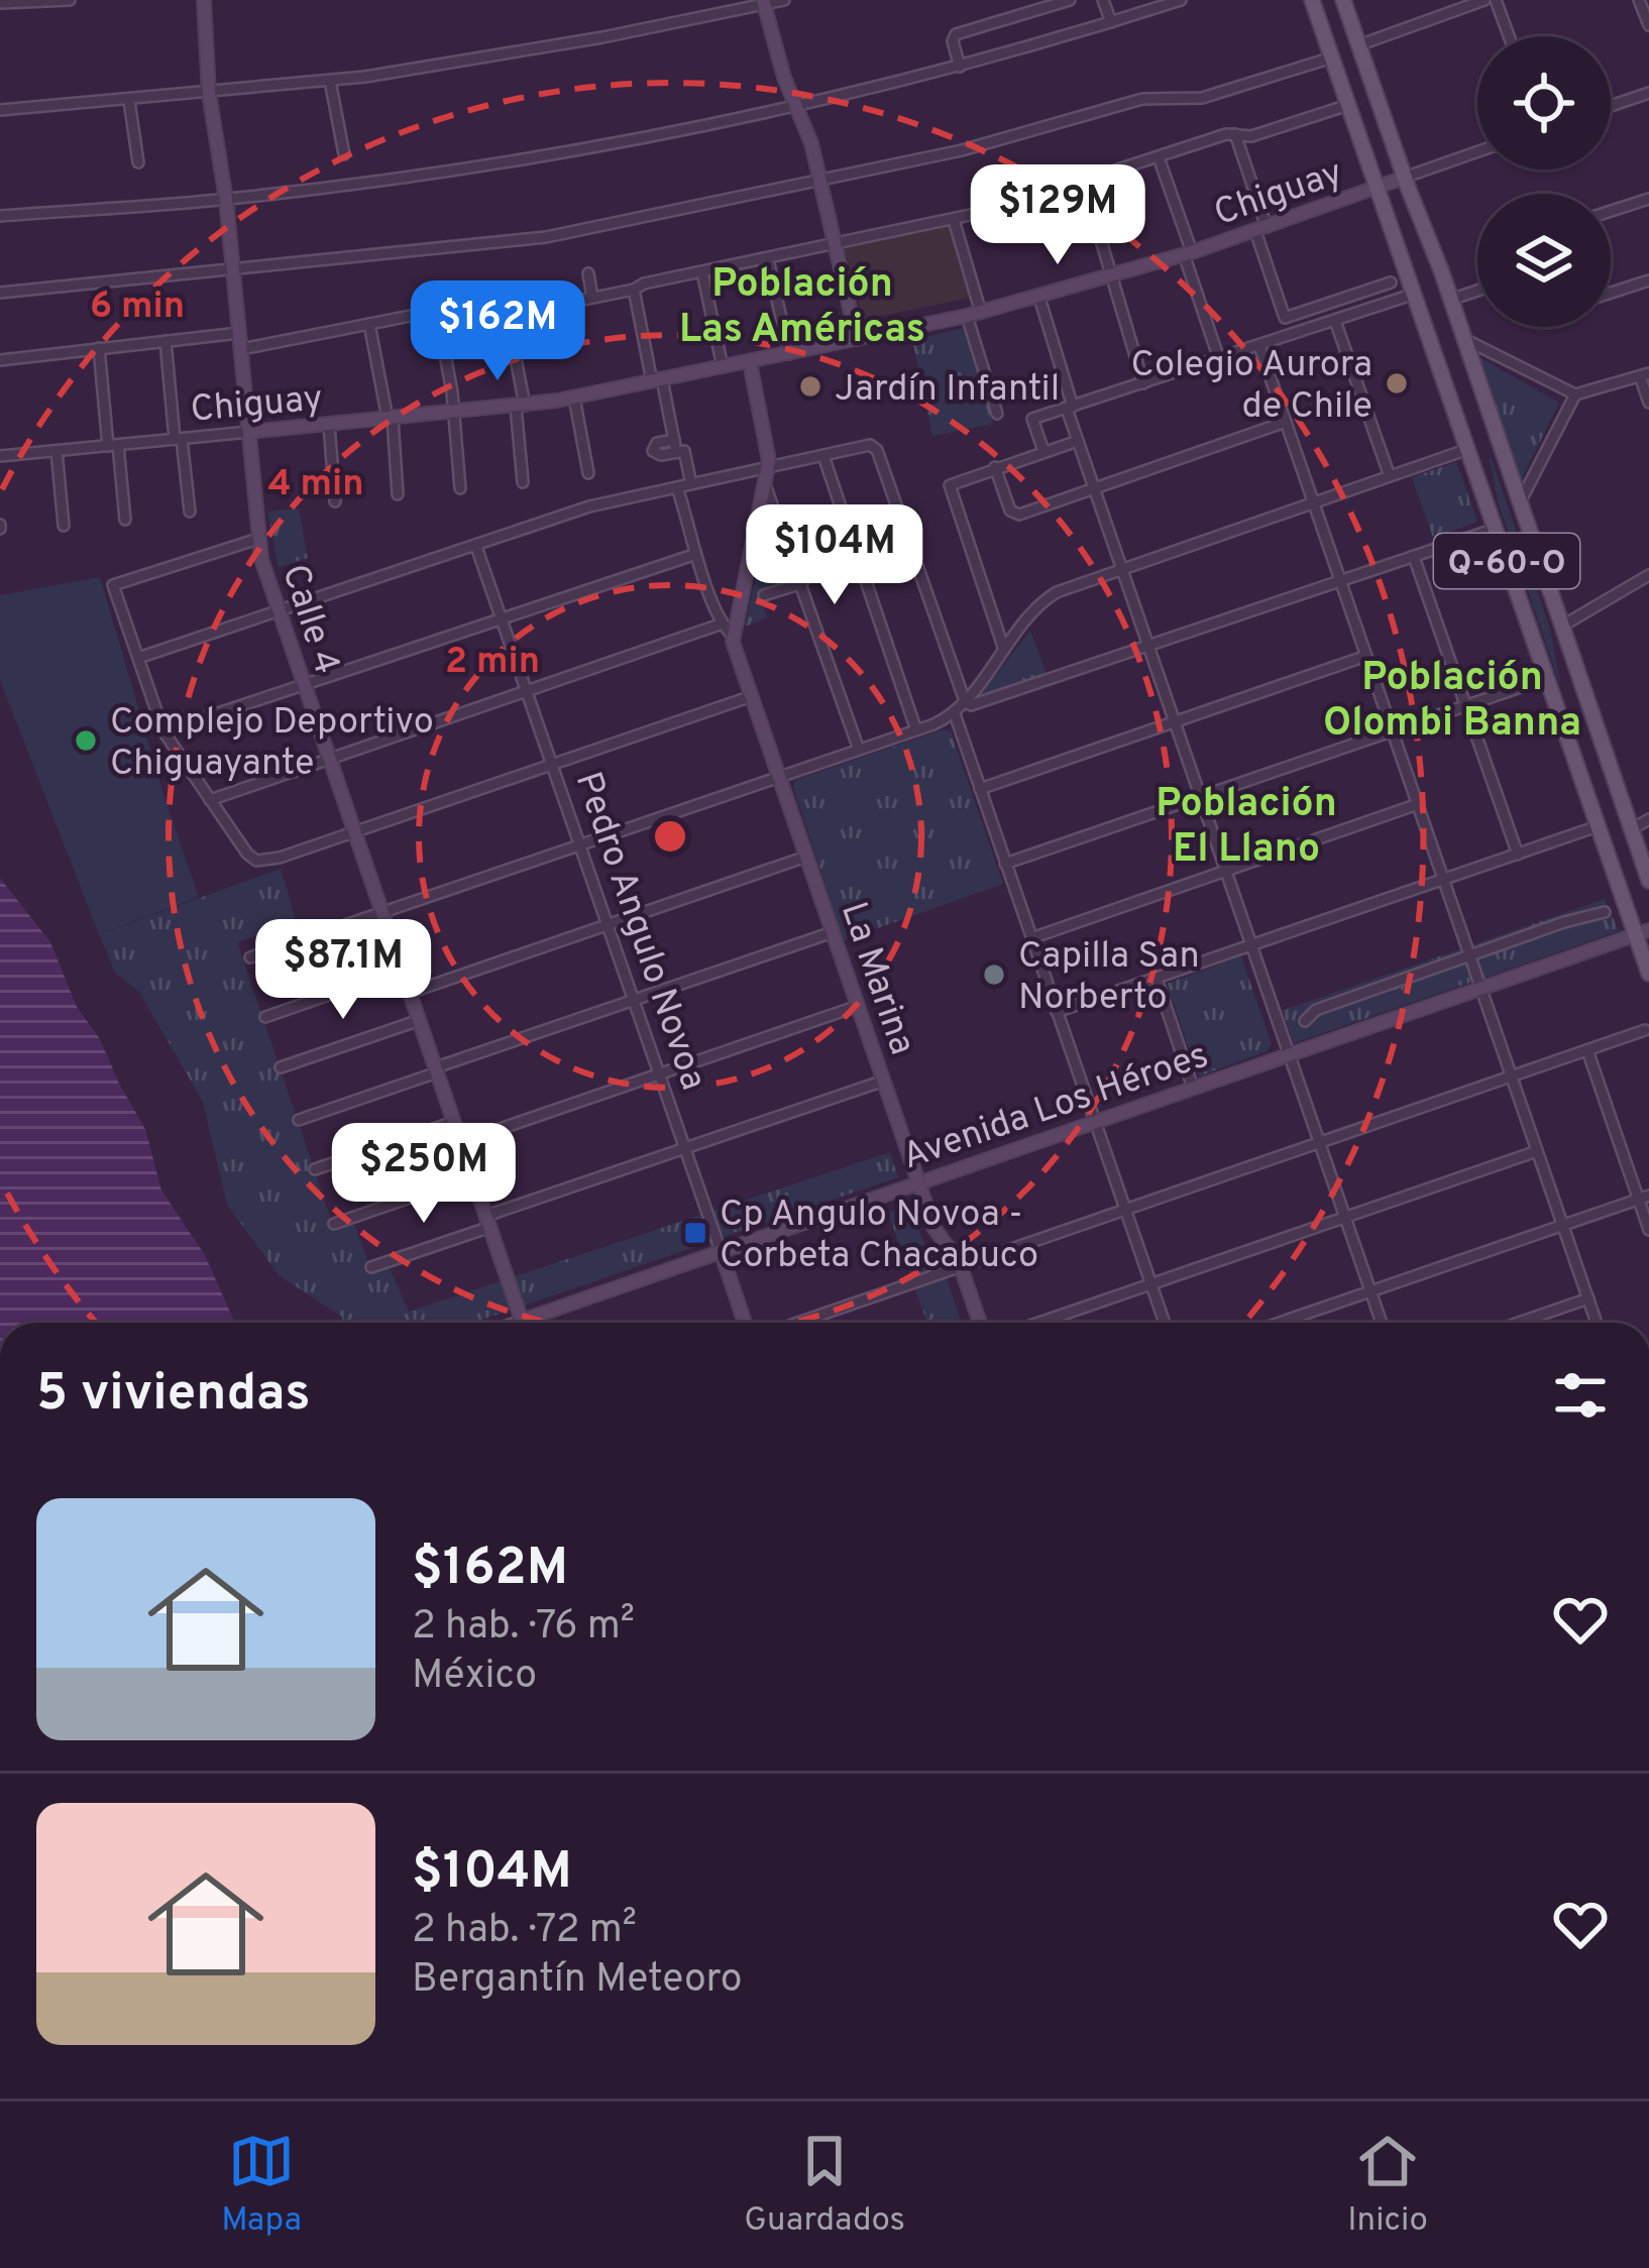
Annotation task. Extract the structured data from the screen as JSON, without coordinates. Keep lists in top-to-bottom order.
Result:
{
  "streets": {
    "main road": ["Q-60-O"],
    "street": [
      "Chiguay",
      "Calle 4",
      "Pedro Angulo Novoa",
      "La Marina",
      "Avenida Los Héroes"
    ]
  },
  "crossings": [
    ["Chiguay", "Q-60-O"],
    ["Chiguay", "Calle 4"],
    ["Q-60-O", "Avenida Los Héroes"],
    ["Pedro Angulo Novoa", "Avenida Los Héroes"],
    ["La Marina", "Avenida Los Héroes"]
  ],
  "districts": ["Población Las Américas", "Población Olombi Banna", "Población El Llano"],
  "places": {
    "other": [
      "Colegio Aurora de Chile",
      "Jardín Infantil",
      "Complejo Deportivo Chiguayante",
      "Capilla San Norberto"
    ],
    "transit": ["Cp Angulo Novoa - Corbeta Chacabuco"]
  },
  "page": {
    "price": [
      "$129M",
      "$162M",
      "$104M",
      "$87.1M",
      "$250M"
    ],
    "heading": "5 viviendas",
    "list": [
      {
        "name": "$162M",
        "note": "2 hab. · 76 m² · México"
      },
      {
        "name": "$104M",
        "note": "2 hab. · 72 m² · Bergantín Meteoro"
      }
    ],
    "tabs": ["Mapa", "Guardados", "Inicio"]
  },
  "rings": ["6 min", "4 min", "2 min"]
}
